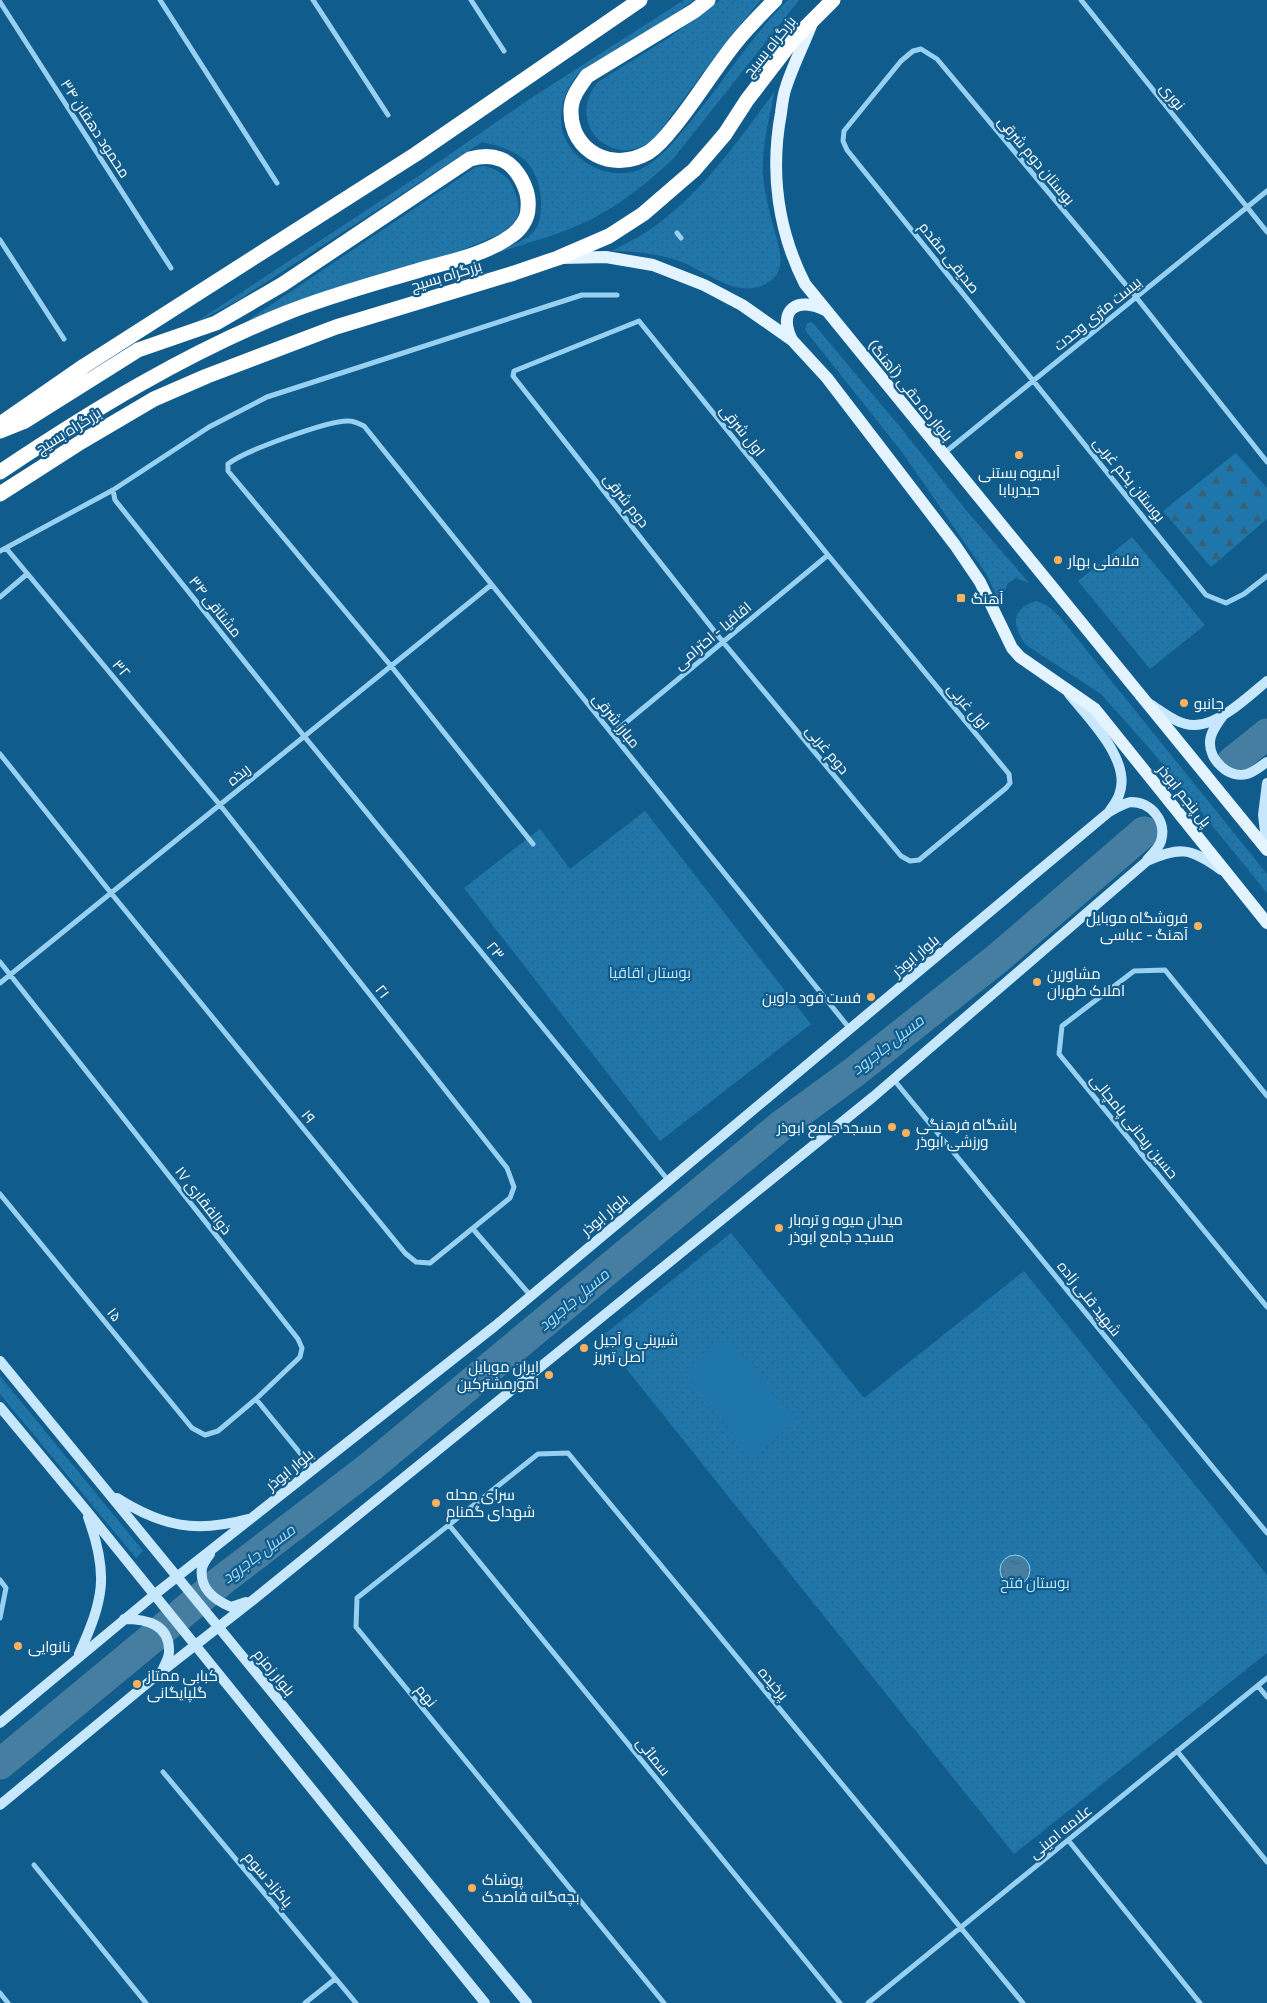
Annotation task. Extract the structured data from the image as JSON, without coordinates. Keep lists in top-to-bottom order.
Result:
{
  "streets": {
    "highway": ["بزرگراه بسیج"],
    "main road": [
      "بلوار ده حقی (آهنگ)",
      "پل پنجم ابوذر",
      "بلوار ابوذر",
      "بلوار زمزم"
    ],
    "street": [
      "نوری",
      "محمود دهقان ۳۴",
      "بوستان دوم شرقی",
      "صدیقی مقدم",
      "بیست متری وحدت",
      "اول شرقی",
      "بوستان یکم غربی",
      "دوم شرقی",
      "۳۴ مشتاقی",
      "اقاقیا - احترامی",
      "۳۲",
      "اول غربی",
      "مبارز شرقی",
      "دوم غربی",
      "ربذه",
      "۲۳",
      "۲۱",
      "۱۹",
      "حسین ریحانی پامچالی",
      "ذوالفقاری ۱۷",
      "شهید قلی زاده",
      "۱۵",
      "پرخیده",
      "نهم",
      "سمائی",
      "علامه امینی",
      "پاکزاد سوم"
    ]
  },
  "crossings": [
    ["بزرگراه بسیج", "بلوار ده حقی (آهنگ)"],
    ["نوری", "بیست متری وحدت"],
    ["بوستان دوم شرقی", "صدیقی مقدم"],
    ["بوستان دوم شرقی", "بیست متری وحدت"],
    ["صدیقی مقدم", "بیست متری وحدت"],
    ["صدیقی مقدم", "بوستان یکم غربی"],
    ["بیست متری وحدت", "بلوار ده حقی (آهنگ)"],
    ["بیست متری وحدت", "بوستان یکم غربی"],
    ["بلوار ده حقی (آهنگ)", "پل پنجم ابوذر"],
    ["اول شرقی", "دوم شرقی"],
    ["اول شرقی", "اقاقیا - احترامی"],
    ["اول شرقی", "اول غربی"],
    ["دوم شرقی", "اقاقیا - احترامی"],
    ["دوم شرقی", "دوم غربی"],
    ["۳۴ مشتاقی", "ربذه"],
    ["۳۴ مشتاقی", "۲۳"],
    ["اقاقیا - احترامی", "اول غربی"],
    ["اقاقیا - احترامی", "مبارز شرقی"],
    ["اقاقیا - احترامی", "دوم غربی"],
    ["۳۲", "ربذه"],
    ["۳۲", "۲۱"],
    ["اول غربی", "دوم غربی"],
    ["مبارز شرقی", "ربذه"],
    ["مبارز شرقی", "بلوار ابوذر"],
    ["ربذه", "۲۳"],
    ["ربذه", "۲۱"],
    ["ربذه", "۱۹"],
    ["ربذه", "ذوالفقاری ۱۷"],
    ["پل پنجم ابوذر", "بلوار ابوذر"],
    ["۲۳", "بلوار ابوذر"],
    ["بلوار ابوذر", "بلوار زمزم"],
    ["۲۱", "۱۹"],
    ["ذوالفقاری ۱۷", "۱۵"],
    ["پرخیده", "نهم"],
    ["پرخیده", "علامه امینی"],
    ["نهم", "سمائی"]
  ],
  "water": ["مسیل جاجرود"],
  "parks": ["بوستان اقاقیا", "بوستان فتح"],
  "places": {
    "other": [
      "آبمیوه بستنی حیدربابا",
      "فلافلی بهار",
      "جانبو",
      "فروشگاه موبایل آهنگ - عباسی",
      "مشاورین املاک طهران",
      "فست فود داوین",
      "مسجد جامع ابوذر",
      "باشگاه فرهنگی ورزشی ابوذر",
      "میدان میوه و تره‌بار مسجد جامع ابوذر",
      "شیرینی و آجیل اصل تبریز",
      "ایران موبایل امورمشترکین",
      "سرای محله شهدای گمنام",
      "نانوایی",
      "کبابی ممتاز گلپایگانی",
      "پوشاک بچه‌گانه قاصدک"
    ],
    "transit": ["آهنگ"]
  }
}
